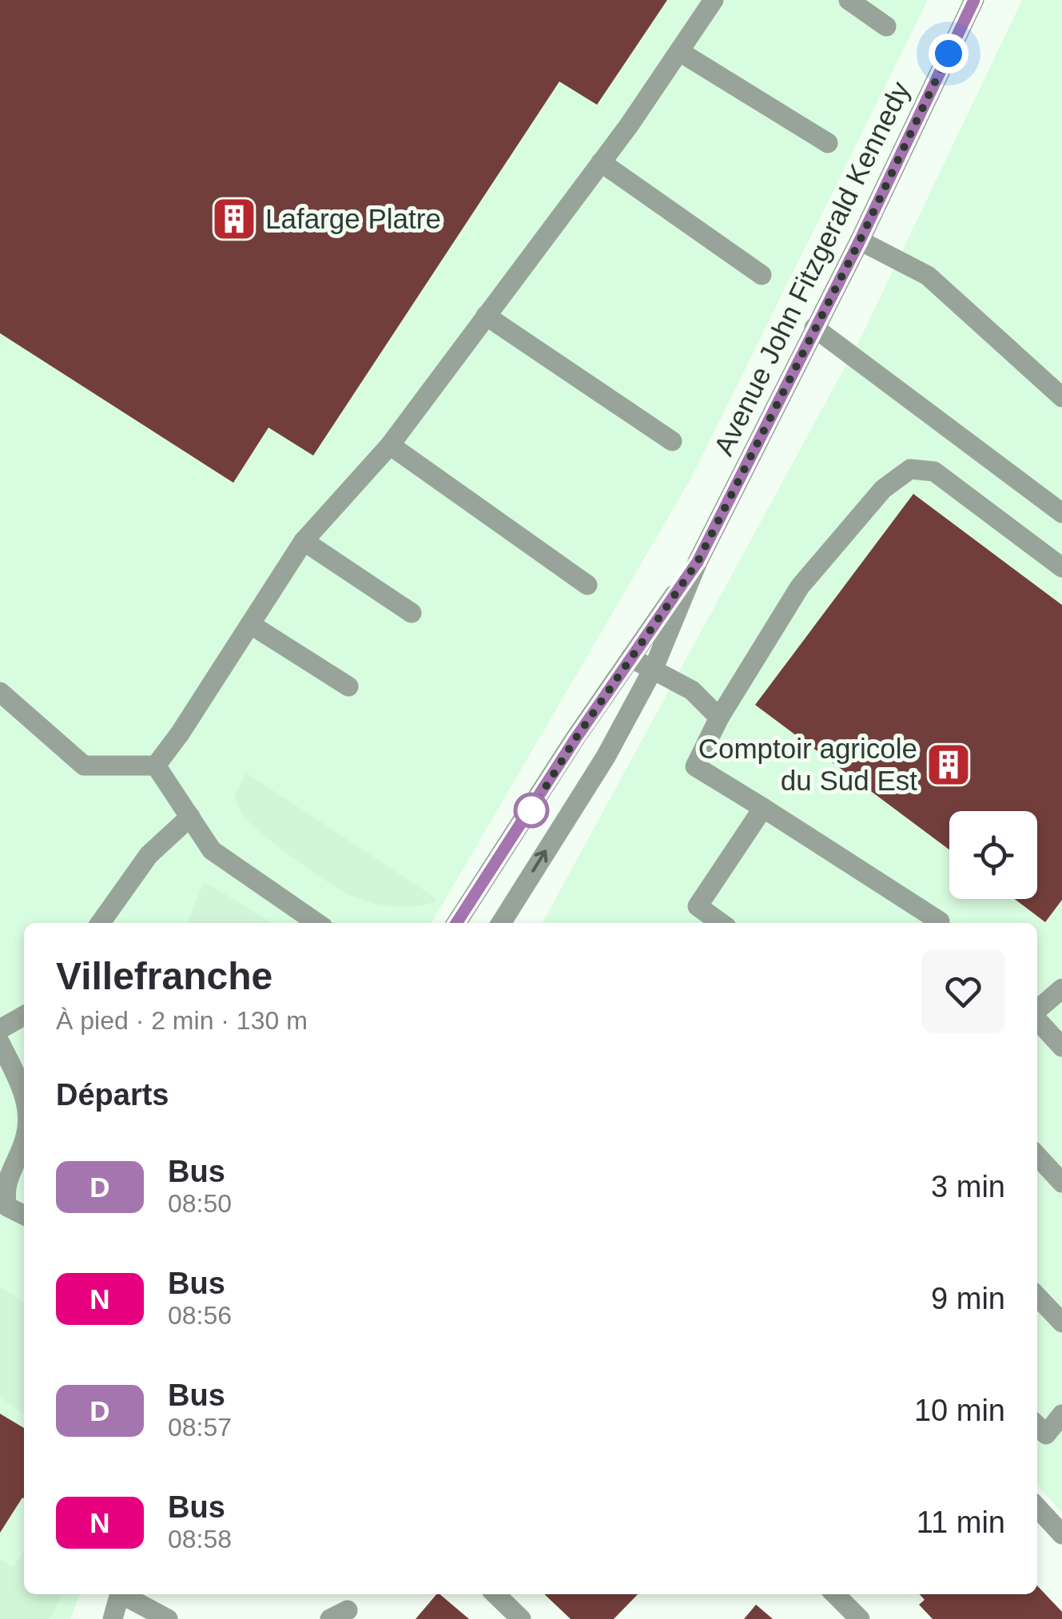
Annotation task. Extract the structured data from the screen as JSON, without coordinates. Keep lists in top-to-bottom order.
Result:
{
  "streets": {
    "street": ["Avenue John Fitzgerald Kennedy"]
  },
  "places": {
    "building": ["Lafarge Platre", "Comptoir agricole du Sud Est"]
  },
  "lines": ["bus line D"],
  "page": {
    "heading": [
      ["Villefranche", "À pied · 2 min · 130 m"],
      "Départs"
    ],
    "list": [
      {
        "mark": "D",
        "name": "Bus",
        "note": "08:50",
        "value": "3 min"
      },
      {
        "mark": "N",
        "name": "Bus",
        "note": "08:56",
        "value": "9 min"
      },
      {
        "mark": "D",
        "name": "Bus",
        "note": "08:57",
        "value": "10 min"
      },
      {
        "mark": "N",
        "name": "Bus",
        "note": "08:58",
        "value": "11 min"
      }
    ]
  }
}
